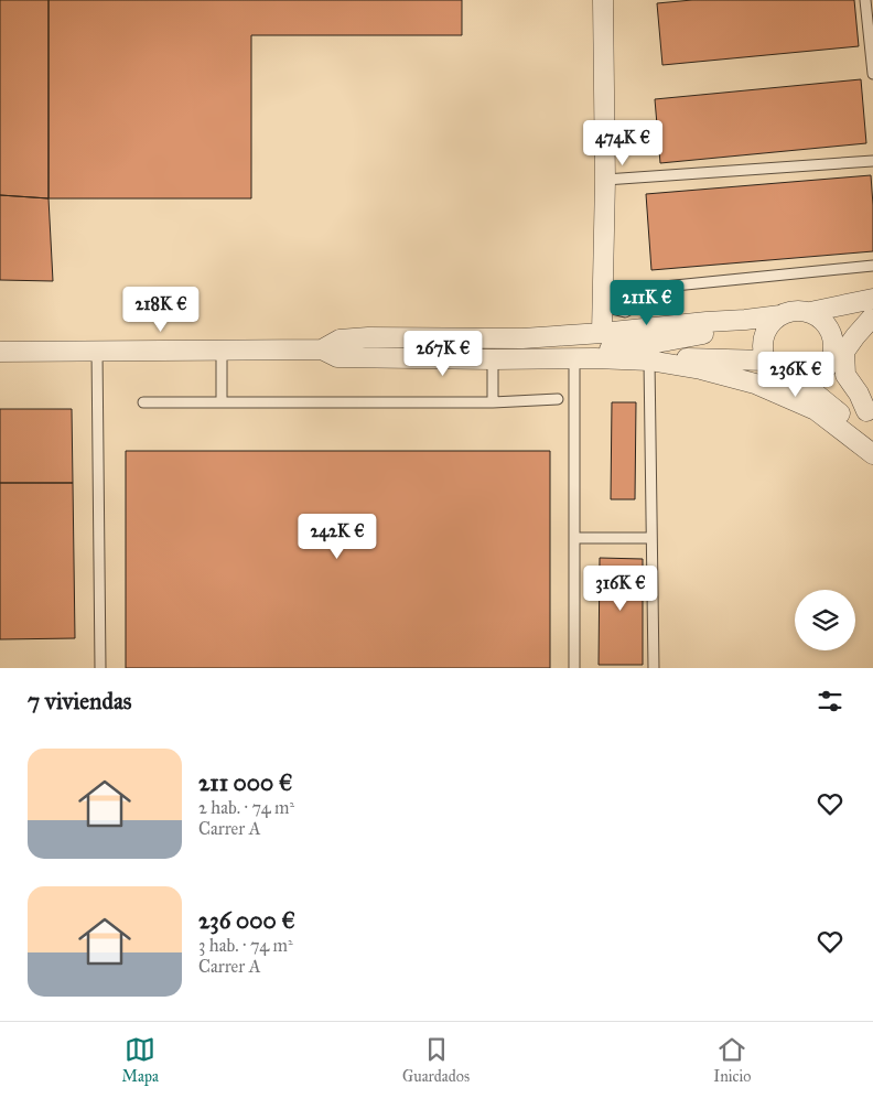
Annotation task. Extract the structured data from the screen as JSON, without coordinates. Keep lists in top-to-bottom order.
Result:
{
  "page": {
    "price": [
      "474K €",
      "211K €",
      "218K €",
      "267K €",
      "236K €",
      "242K €",
      "316K €"
    ],
    "heading": "7 viviendas",
    "list": [
      {
        "name": "211 000 €",
        "note": "2 hab. · 74 m² · Carrer A"
      },
      {
        "name": "236 000 €",
        "note": "3 hab. · 74 m² · Carrer A"
      }
    ],
    "tabs": ["Mapa", "Guardados", "Inicio"]
  }
}
